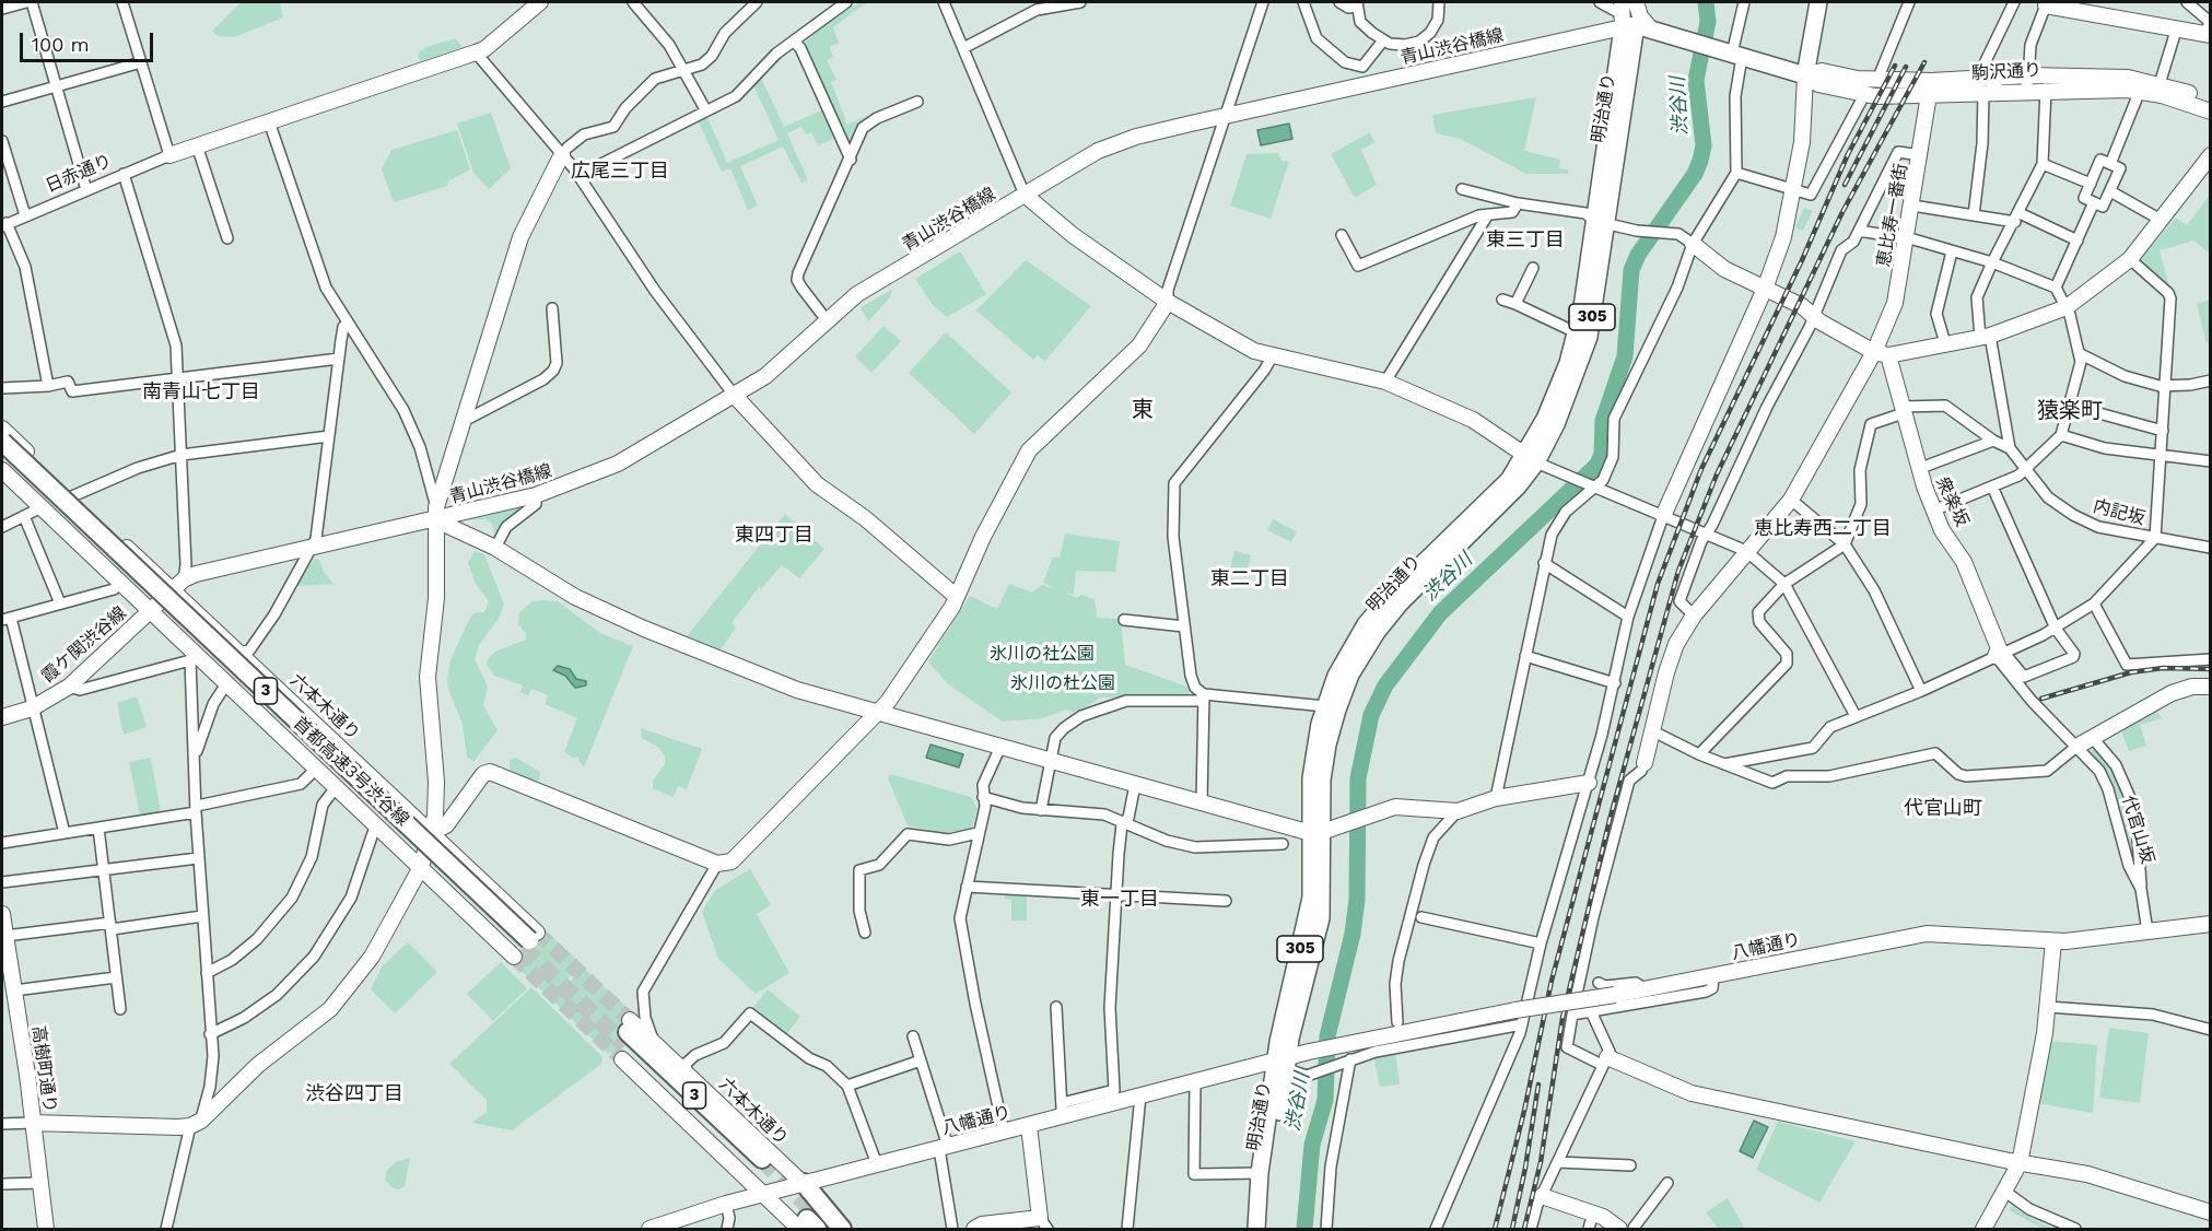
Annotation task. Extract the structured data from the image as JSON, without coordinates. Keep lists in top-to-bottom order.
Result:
{
  "streets": {
    "highway": ["3", "首都高速3号渋谷線"],
    "main road": ["駒沢通り", "明治通り", "305"],
    "street": [
      "青山渋谷橋線",
      "日赤通り",
      "恵比寿一番街",
      "衆楽坂",
      "内記坂",
      "霞ケ関渋谷線",
      "六本木通り",
      "代官山坂",
      "八幡通り",
      "高樹町通り"
    ]
  },
  "crossings": [
    ["青山渋谷橋線", "駒沢通り"],
    ["青山渋谷橋線", "明治通り"],
    ["青山渋谷橋線", "霞ケ関渋谷線"],
    ["青山渋谷橋線", "六本木通り"],
    ["駒沢通り", "明治通り"],
    ["駒沢通り", "恵比寿一番街"],
    ["明治通り", "八幡通り"],
    ["恵比寿一番街", "衆楽坂"],
    ["衆楽坂", "代官山坂"],
    ["霞ケ関渋谷線", "六本木通り"],
    ["3", "六本木通り"],
    ["六本木通り", "首都高速3号渋谷線"],
    ["六本木通り", "八幡通り"],
    ["代官山坂", "八幡通り"]
  ],
  "districts": [
    "広尾三丁目",
    "東三丁目",
    "南青山七丁目",
    "東",
    "猿楽町",
    "恵比寿西二丁目",
    "東四丁目",
    "東二丁目",
    "代官山町",
    "東一丁目",
    "渋谷四丁目"
  ],
  "water": ["渋谷川"],
  "parks": ["氷川の社公園", "氷川の杜公園"],
  "scale_bar": "100 m"
}
